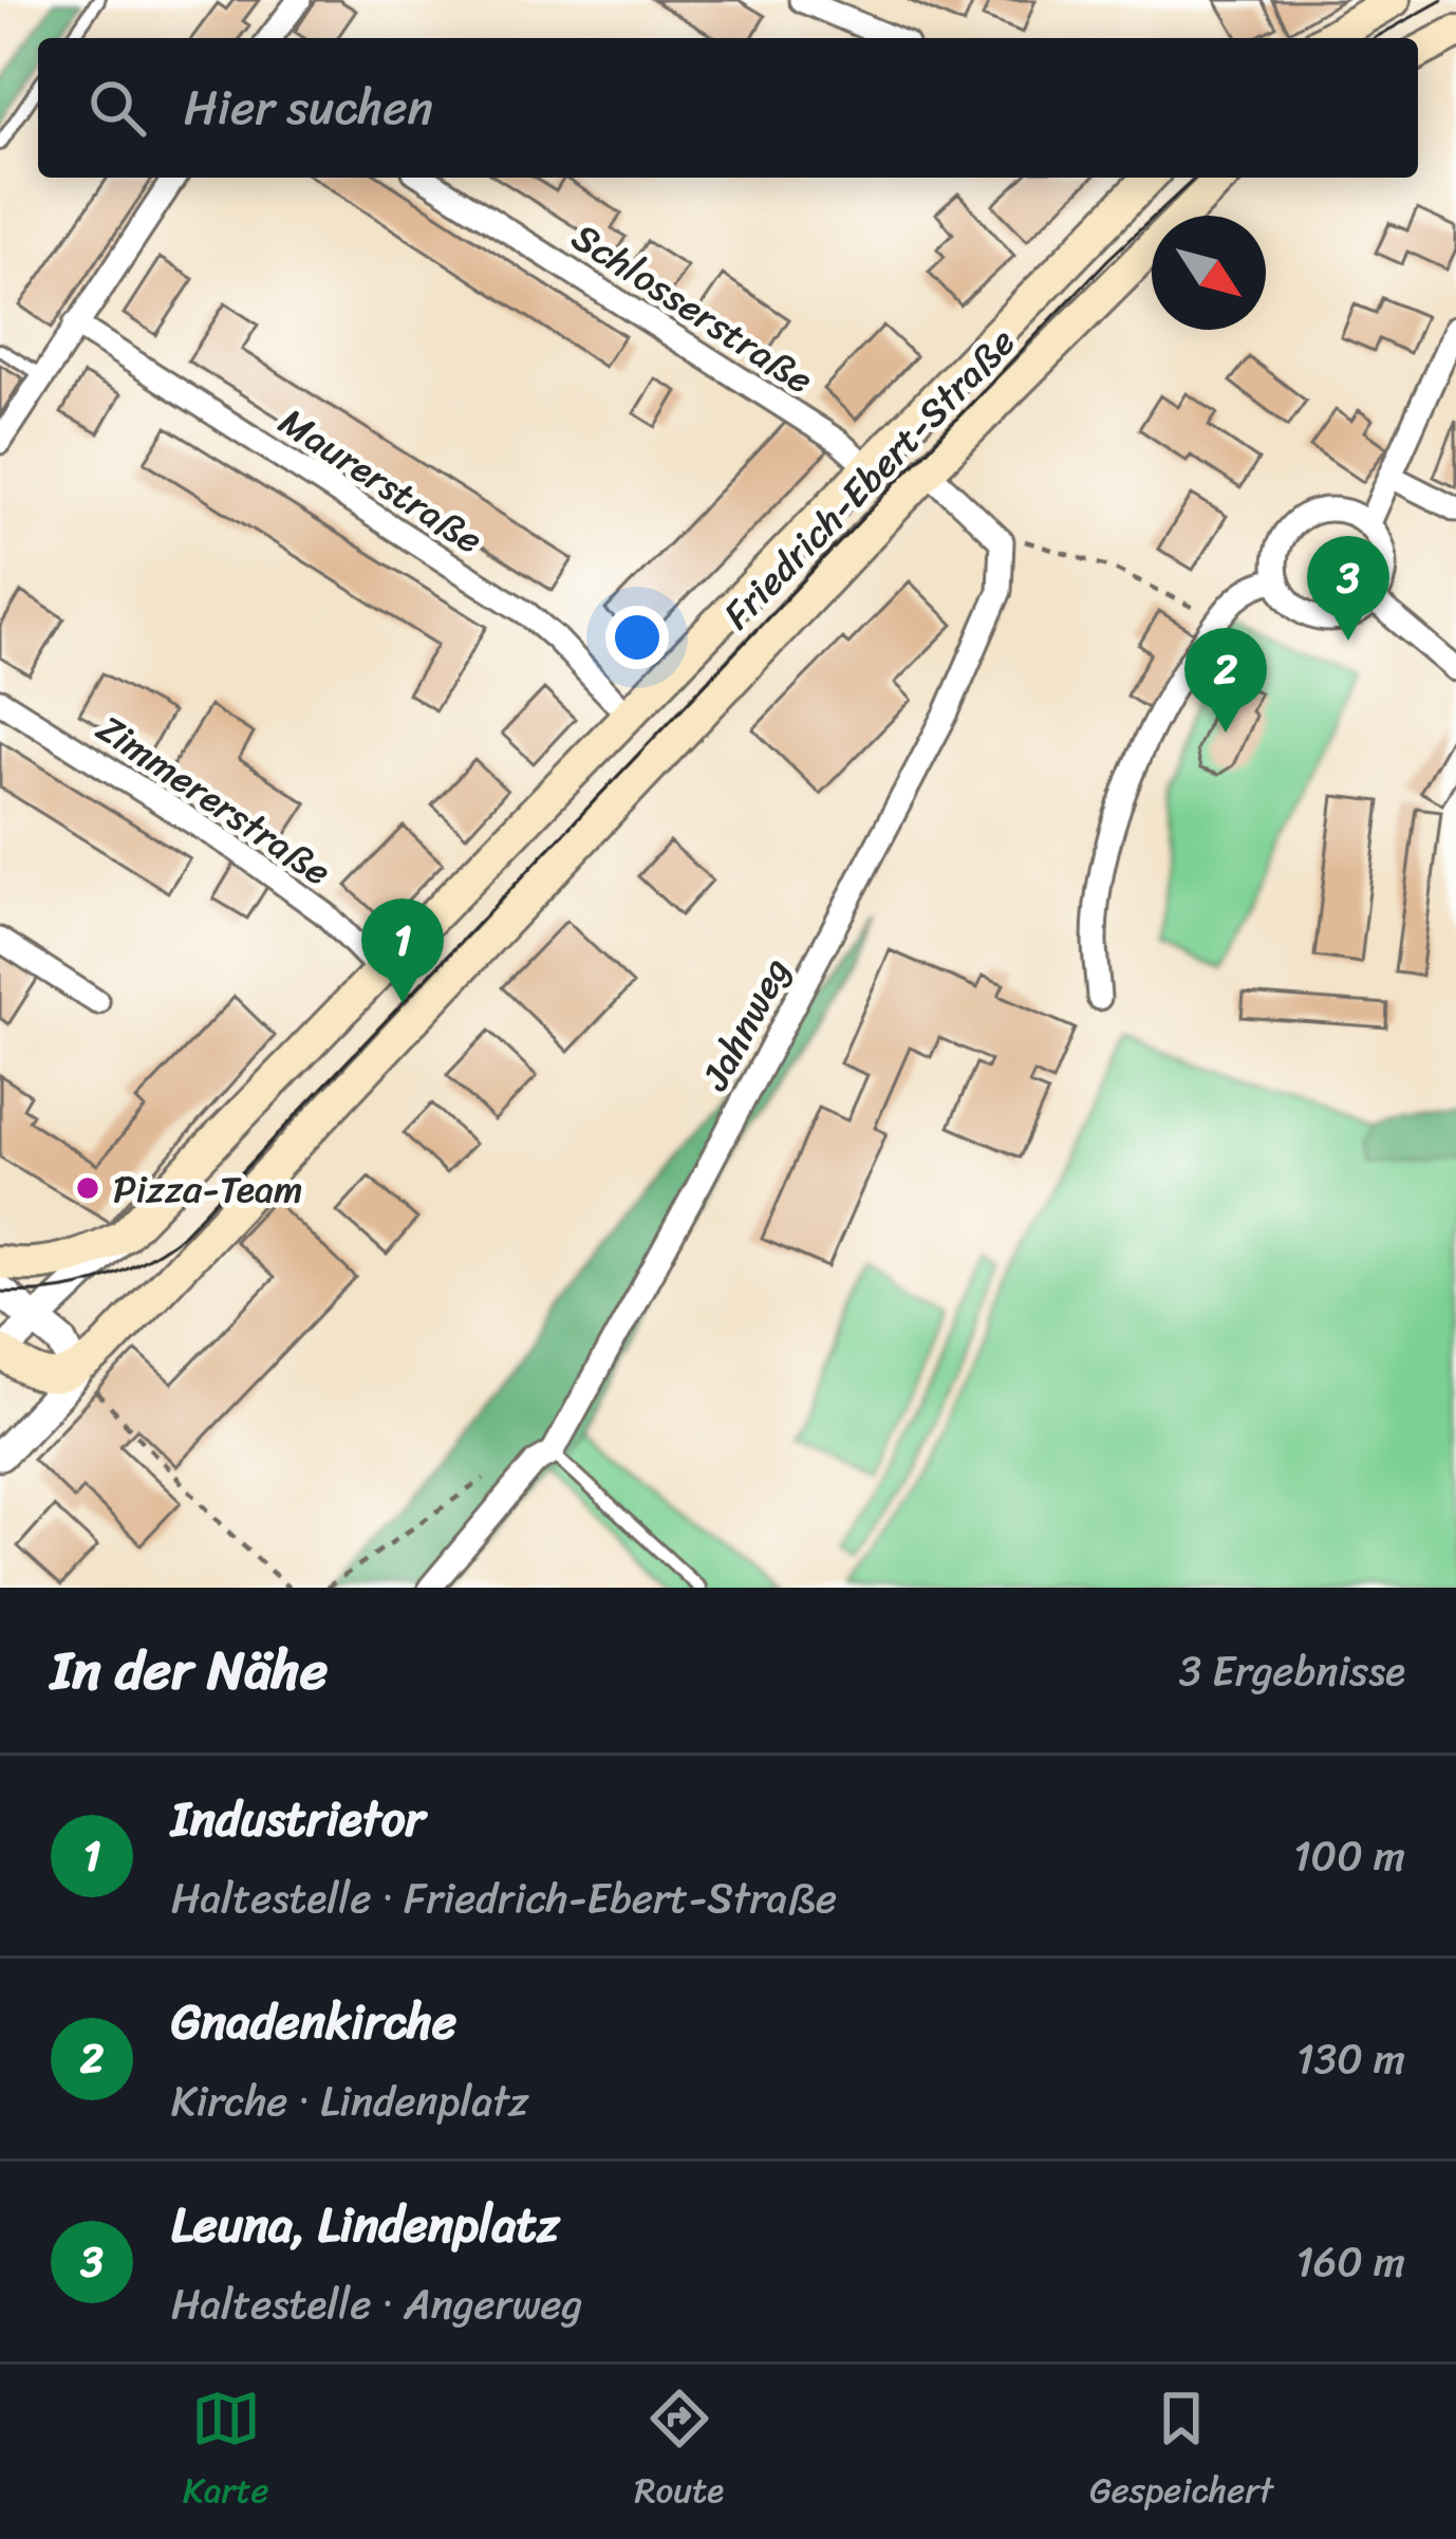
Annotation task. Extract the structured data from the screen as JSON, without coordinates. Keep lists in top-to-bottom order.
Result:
{
  "streets": {
    "main road": ["Friedrich-Ebert-Straße"],
    "street": [
      "Schlosserstraße",
      "Maurerstraße",
      "Zimmererstraße",
      "Jahnweg"
    ]
  },
  "crossings": [
    ["Schlosserstraße", "Friedrich-Ebert-Straße"],
    ["Friedrich-Ebert-Straße", "Maurerstraße"],
    ["Friedrich-Ebert-Straße", "Zimmererstraße"]
  ],
  "places": ["Pizza-Team"],
  "north": "bottom right",
  "page": {
    "search": "Hier suchen",
    "pins": ["3", "2", "1"],
    "heading": ["In der Nähe", "3 Ergebnisse"],
    "list": [
      {
        "mark": "1",
        "name": "Industrietor",
        "note": "Haltestelle · Friedrich-Ebert-Straße",
        "value": "100 m"
      },
      {
        "mark": "2",
        "name": "Gnadenkirche",
        "note": "Kirche · Lindenplatz",
        "value": "130 m"
      },
      {
        "mark": "3",
        "name": "Leuna, Lindenplatz",
        "note": "Haltestelle · Angerweg",
        "value": "160 m"
      }
    ],
    "nav": ["Karte", "Route", "Gespeichert"]
  }
}
